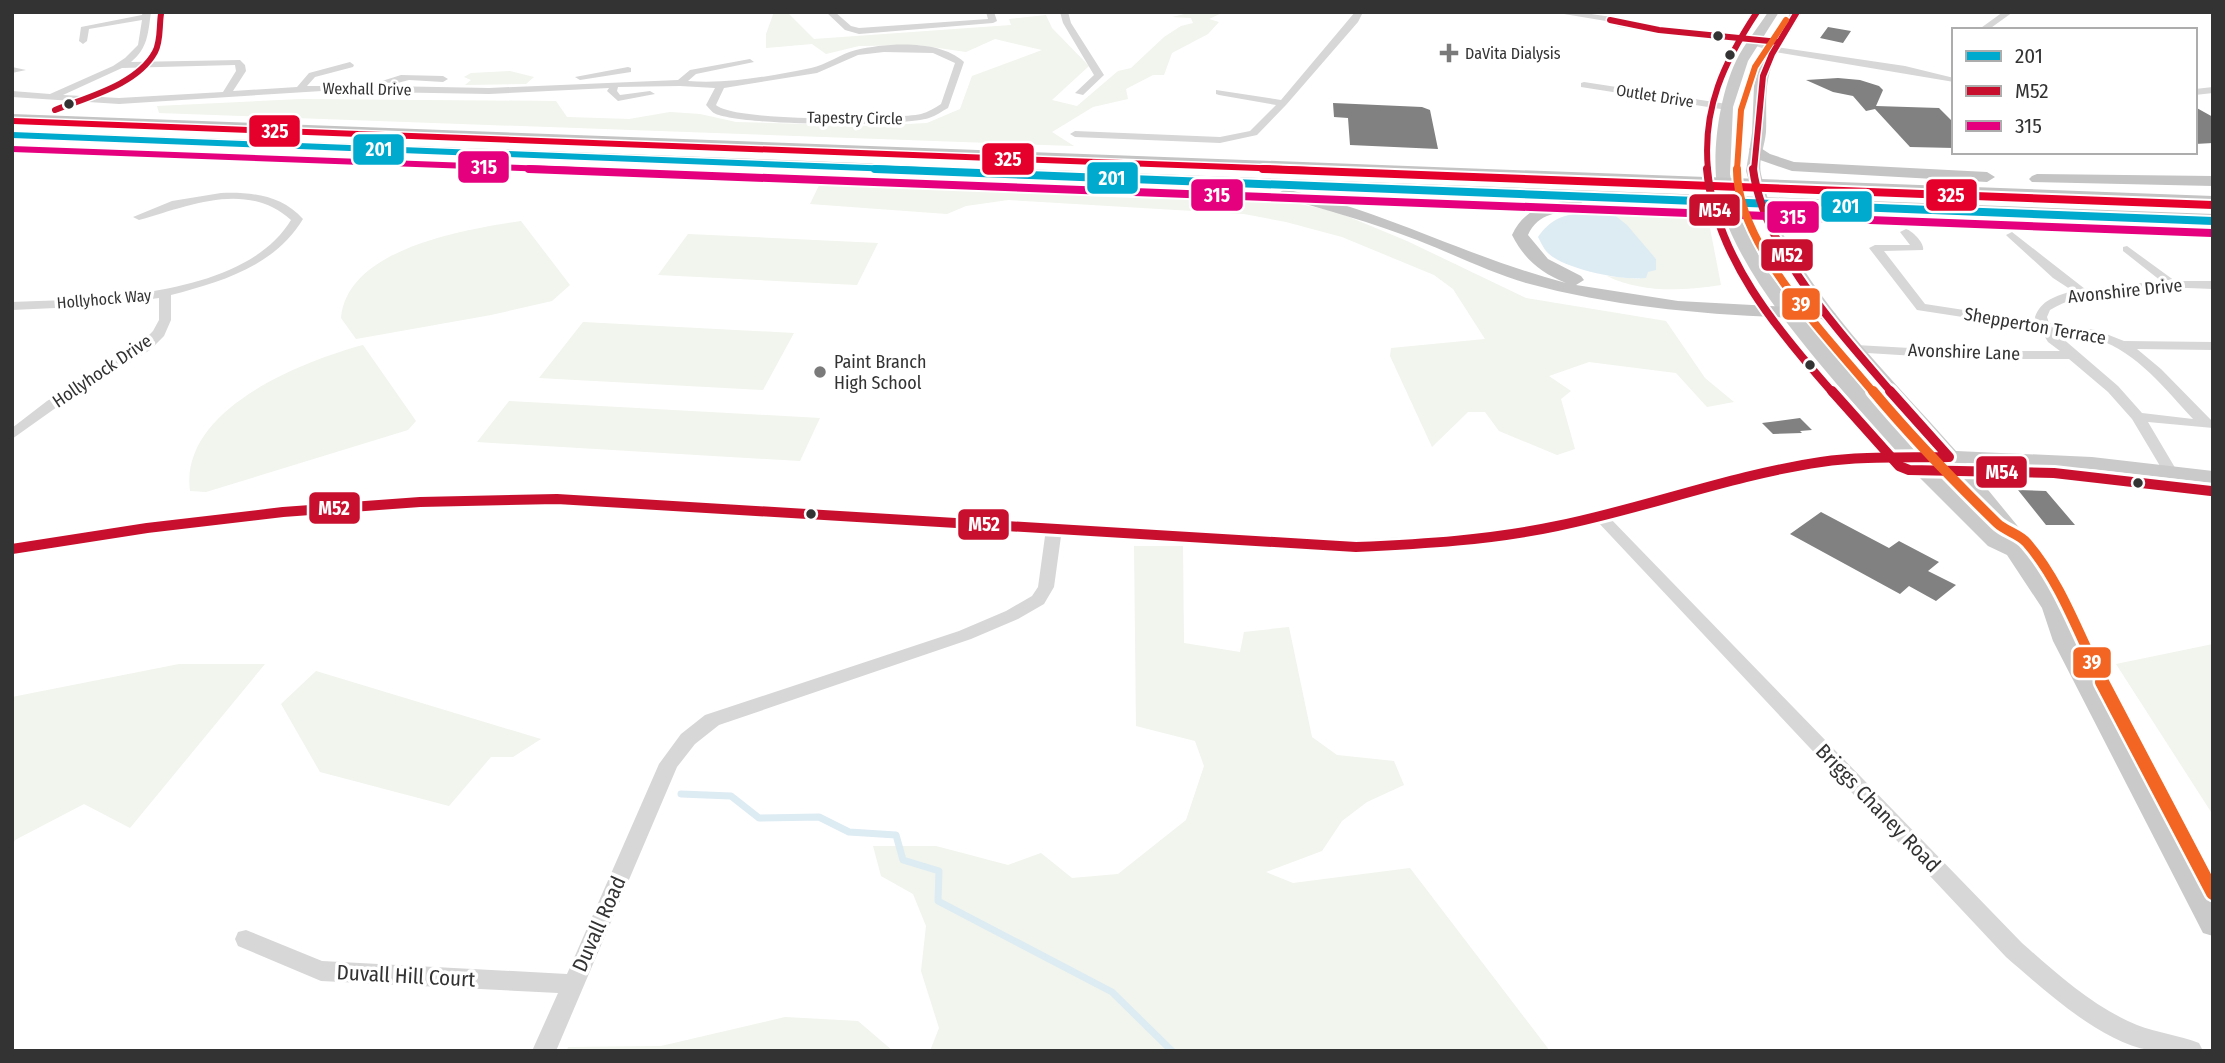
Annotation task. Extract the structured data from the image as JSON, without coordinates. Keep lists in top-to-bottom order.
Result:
{
  "streets": {
    "street": [
      "Wexhall Drive",
      "Outlet Drive",
      "Tapestry Circle",
      "Avonshire Drive",
      "Hollyhock Way",
      "Shepperton Terrace",
      "Avonshire Lane",
      "Hollyhock Drive",
      "Briggs Chaney Road",
      "Duvall Road",
      "Duvall Hill Court"
    ]
  },
  "crossings": [
    ["Wexhall Drive", "Tapestry Circle"],
    ["Avonshire Drive", "Shepperton Terrace"],
    ["Hollyhock Way", "Hollyhock Drive"],
    ["Duvall Road", "Duvall Hill Court"]
  ],
  "places": {
    "health": ["DaVita Dialysis"],
    "other": ["Paint Branch High School"]
  },
  "lines": [
    "transit line M52",
    "transit line M54",
    "transit line 39",
    "transit line 325",
    "transit line 201",
    "transit line 315"
  ],
  "legend": ["201", "M52", "315"]
}
